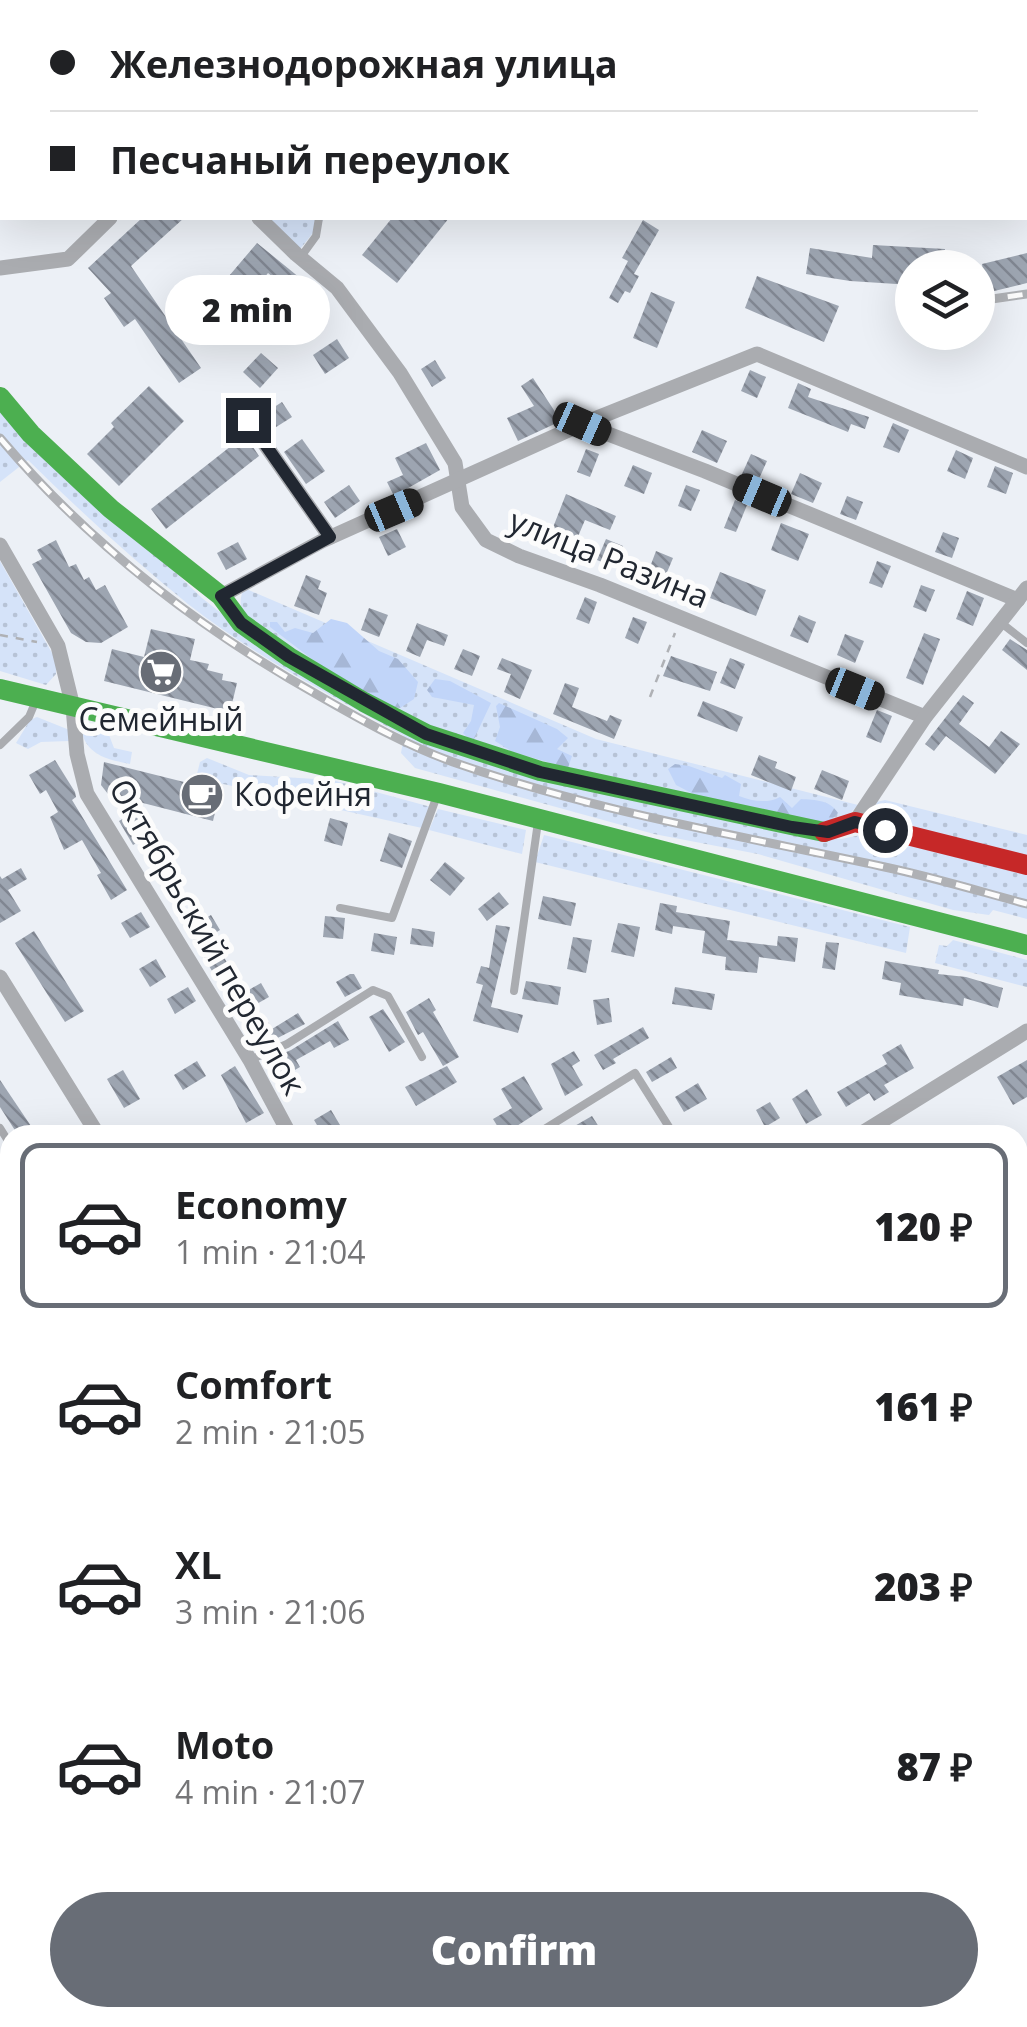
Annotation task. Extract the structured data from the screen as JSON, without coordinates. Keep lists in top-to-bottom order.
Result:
{
  "streets": {
    "street": ["улица Разина", "Октябрьский переулок"]
  },
  "places": {
    "supermarket": ["Семейный"],
    "cafe": ["Кофейня"]
  },
  "page": {
    "banner": ["Железнодорожная улица", "Песчаный переулок"],
    "bubble": "2 min",
    "list": [
      {
        "name": "Economy",
        "note": "1 min · 21:04",
        "value": "120 ₽"
      },
      {
        "name": "Comfort",
        "note": "2 min · 21:05",
        "value": "161 ₽"
      },
      {
        "name": "XL",
        "note": "3 min · 21:06",
        "value": "203 ₽"
      },
      {
        "name": "Moto",
        "note": "4 min · 21:07",
        "value": "87 ₽"
      }
    ],
    "buttons": "Confirm"
  }
}
